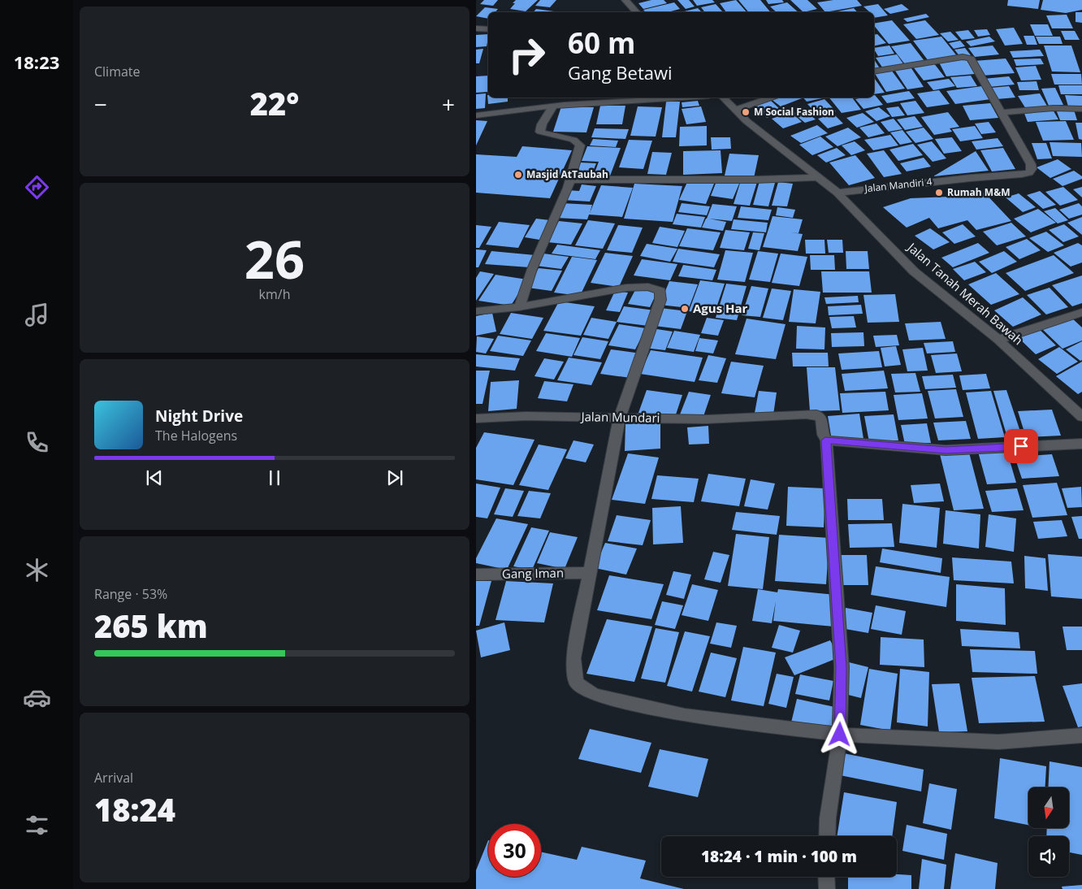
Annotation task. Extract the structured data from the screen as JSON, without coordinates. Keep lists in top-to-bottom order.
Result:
{
  "streets": {
    "street": [
      "Jalan Mandiri 4",
      "Jalan Tanah Merah Bawah",
      "Jalan Mundari",
      "Gang Iman"
    ]
  },
  "crossings": [
    ["Jalan Mandiri 4", "Jalan Tanah Merah Bawah"]
  ],
  "places": [
    "M Social Fashion",
    "Masjid AtTaubah",
    "Rumah M&M",
    "Agus Har"
  ],
  "north": "bottom",
  "page": {
    "tabs": "18:23",
    "tile": [
      "Climate",
      ["26", "km/h"],
      ["Range · 53%", "265 km"],
      ["Arrival", "18:24"]
    ],
    "turn": ["60 m", "Gang Betawi"],
    "heat": ["−", "22°", "+"],
    "song": ["Night Drive", "The Halogens"],
    "limit": "30",
    "trip": "18:24 · 1 min · 100 m"
  }
}
